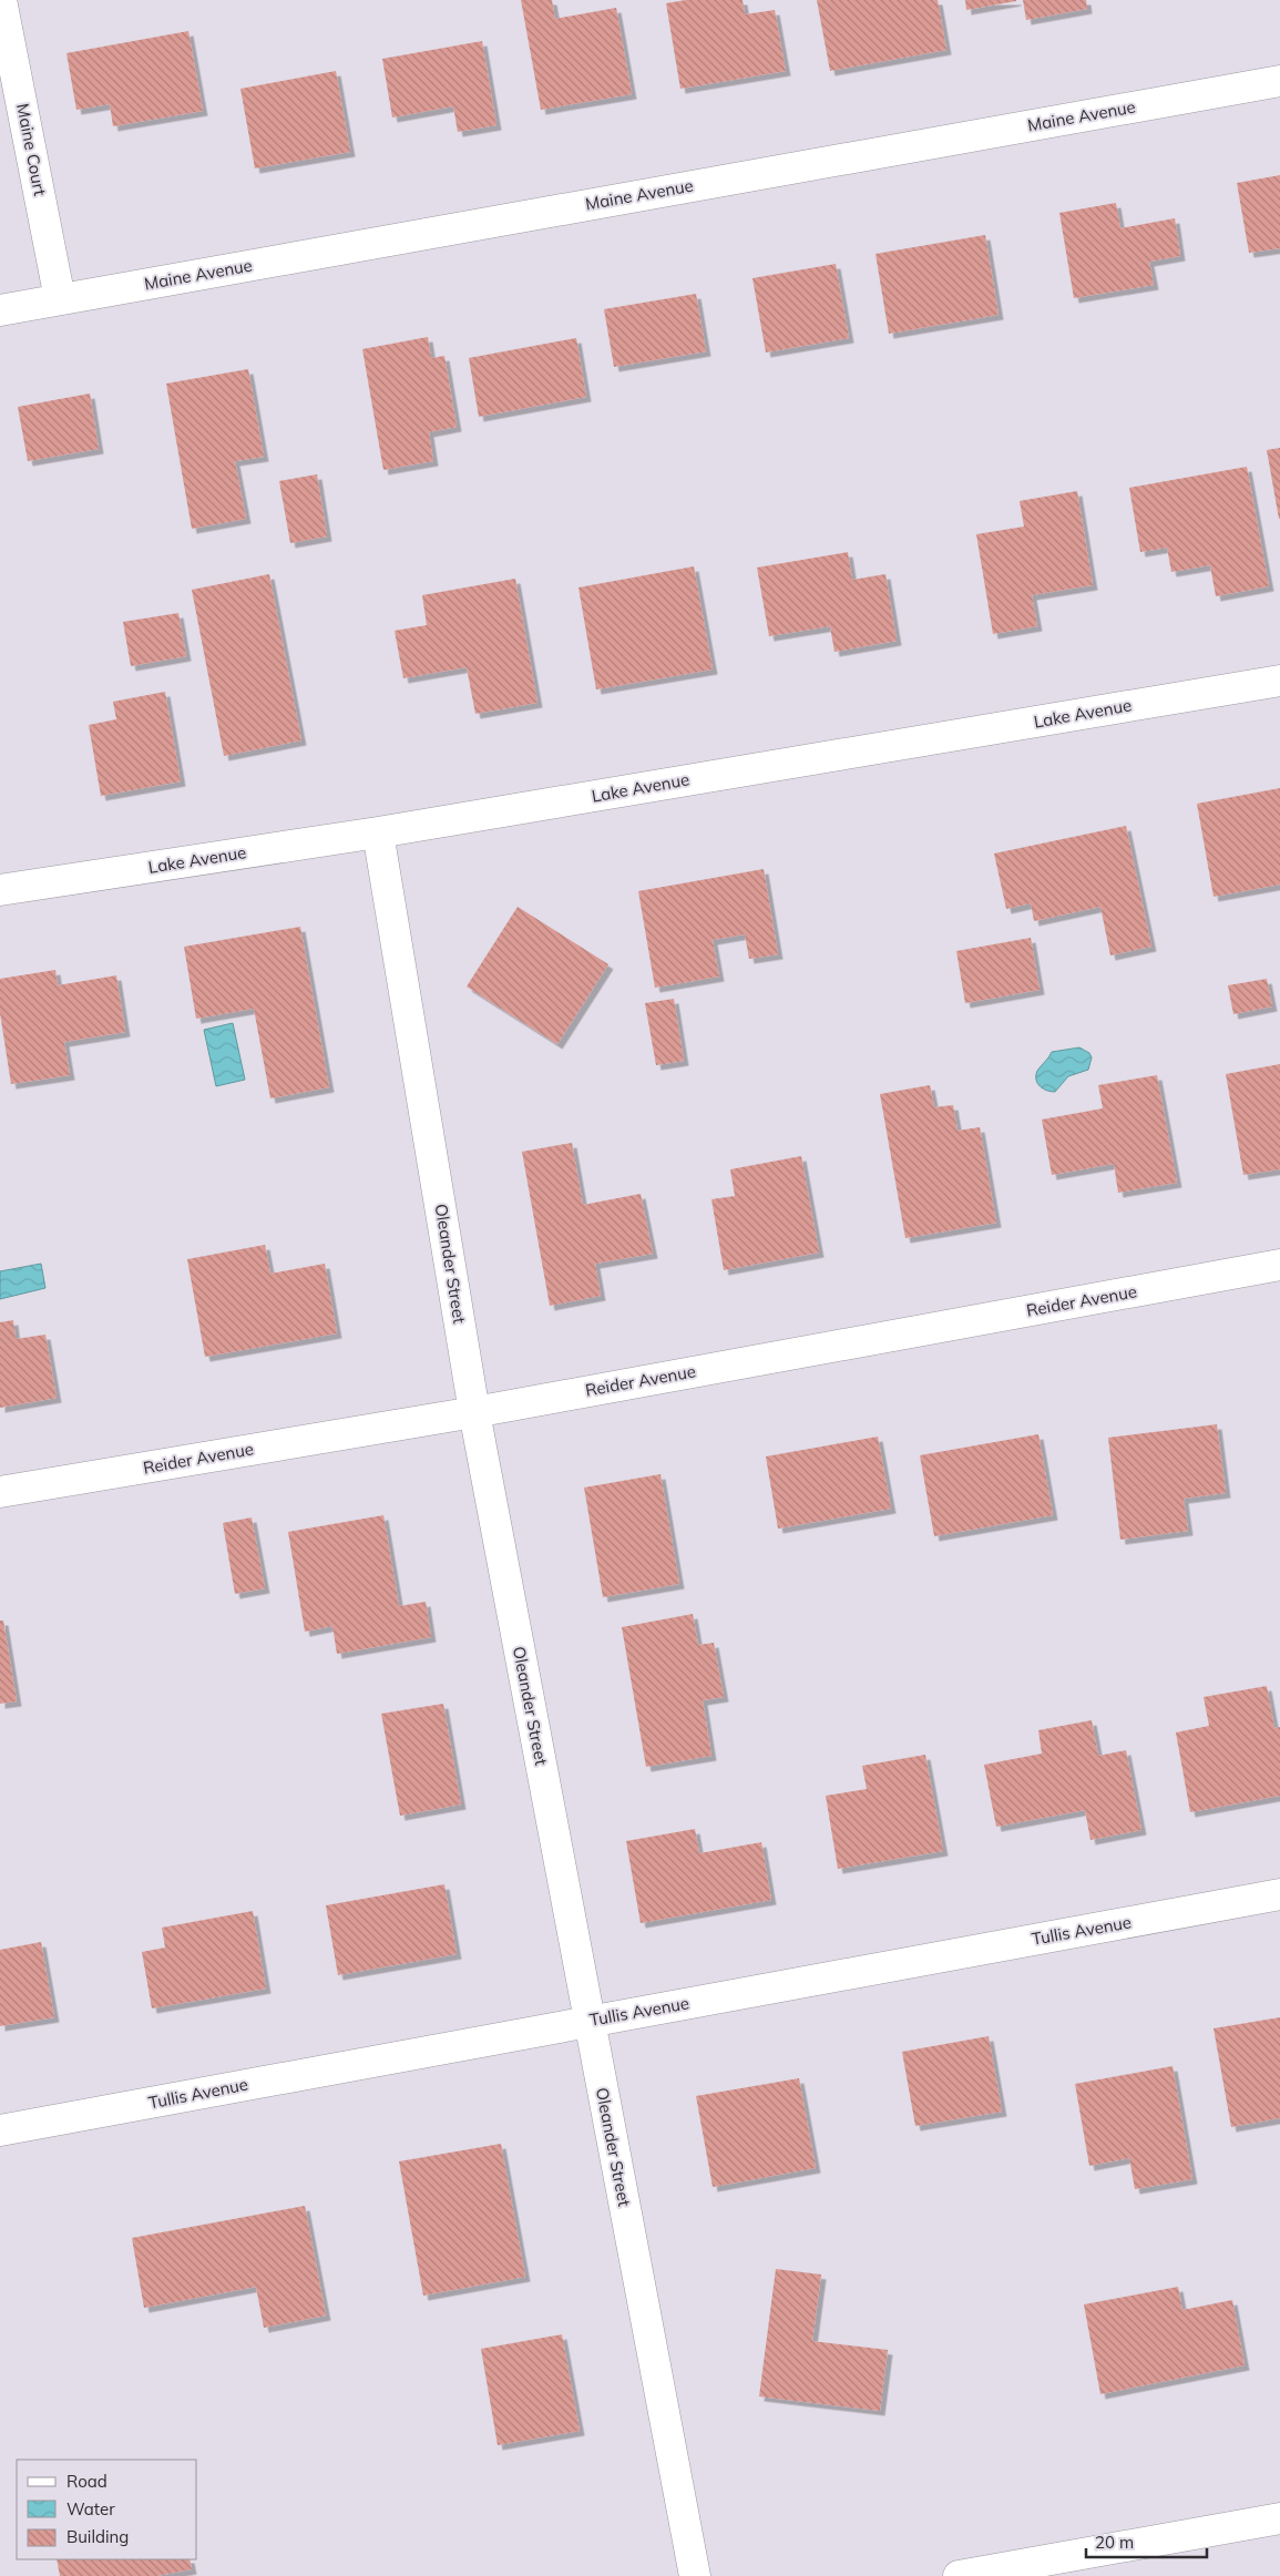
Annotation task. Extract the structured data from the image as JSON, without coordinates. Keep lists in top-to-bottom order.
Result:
{
  "streets": {
    "street": [
      "Maine Avenue",
      "Maine Court",
      "Lake Avenue",
      "Oleander Street",
      "Reider Avenue",
      "Tullis Avenue"
    ]
  },
  "crossings": [
    ["Maine Avenue", "Maine Court"],
    ["Lake Avenue", "Oleander Street"],
    ["Oleander Street", "Reider Avenue"],
    ["Oleander Street", "Tullis Avenue"]
  ],
  "legend": ["Road", "Water", "Building"],
  "scale_bar": "20 m"
}
